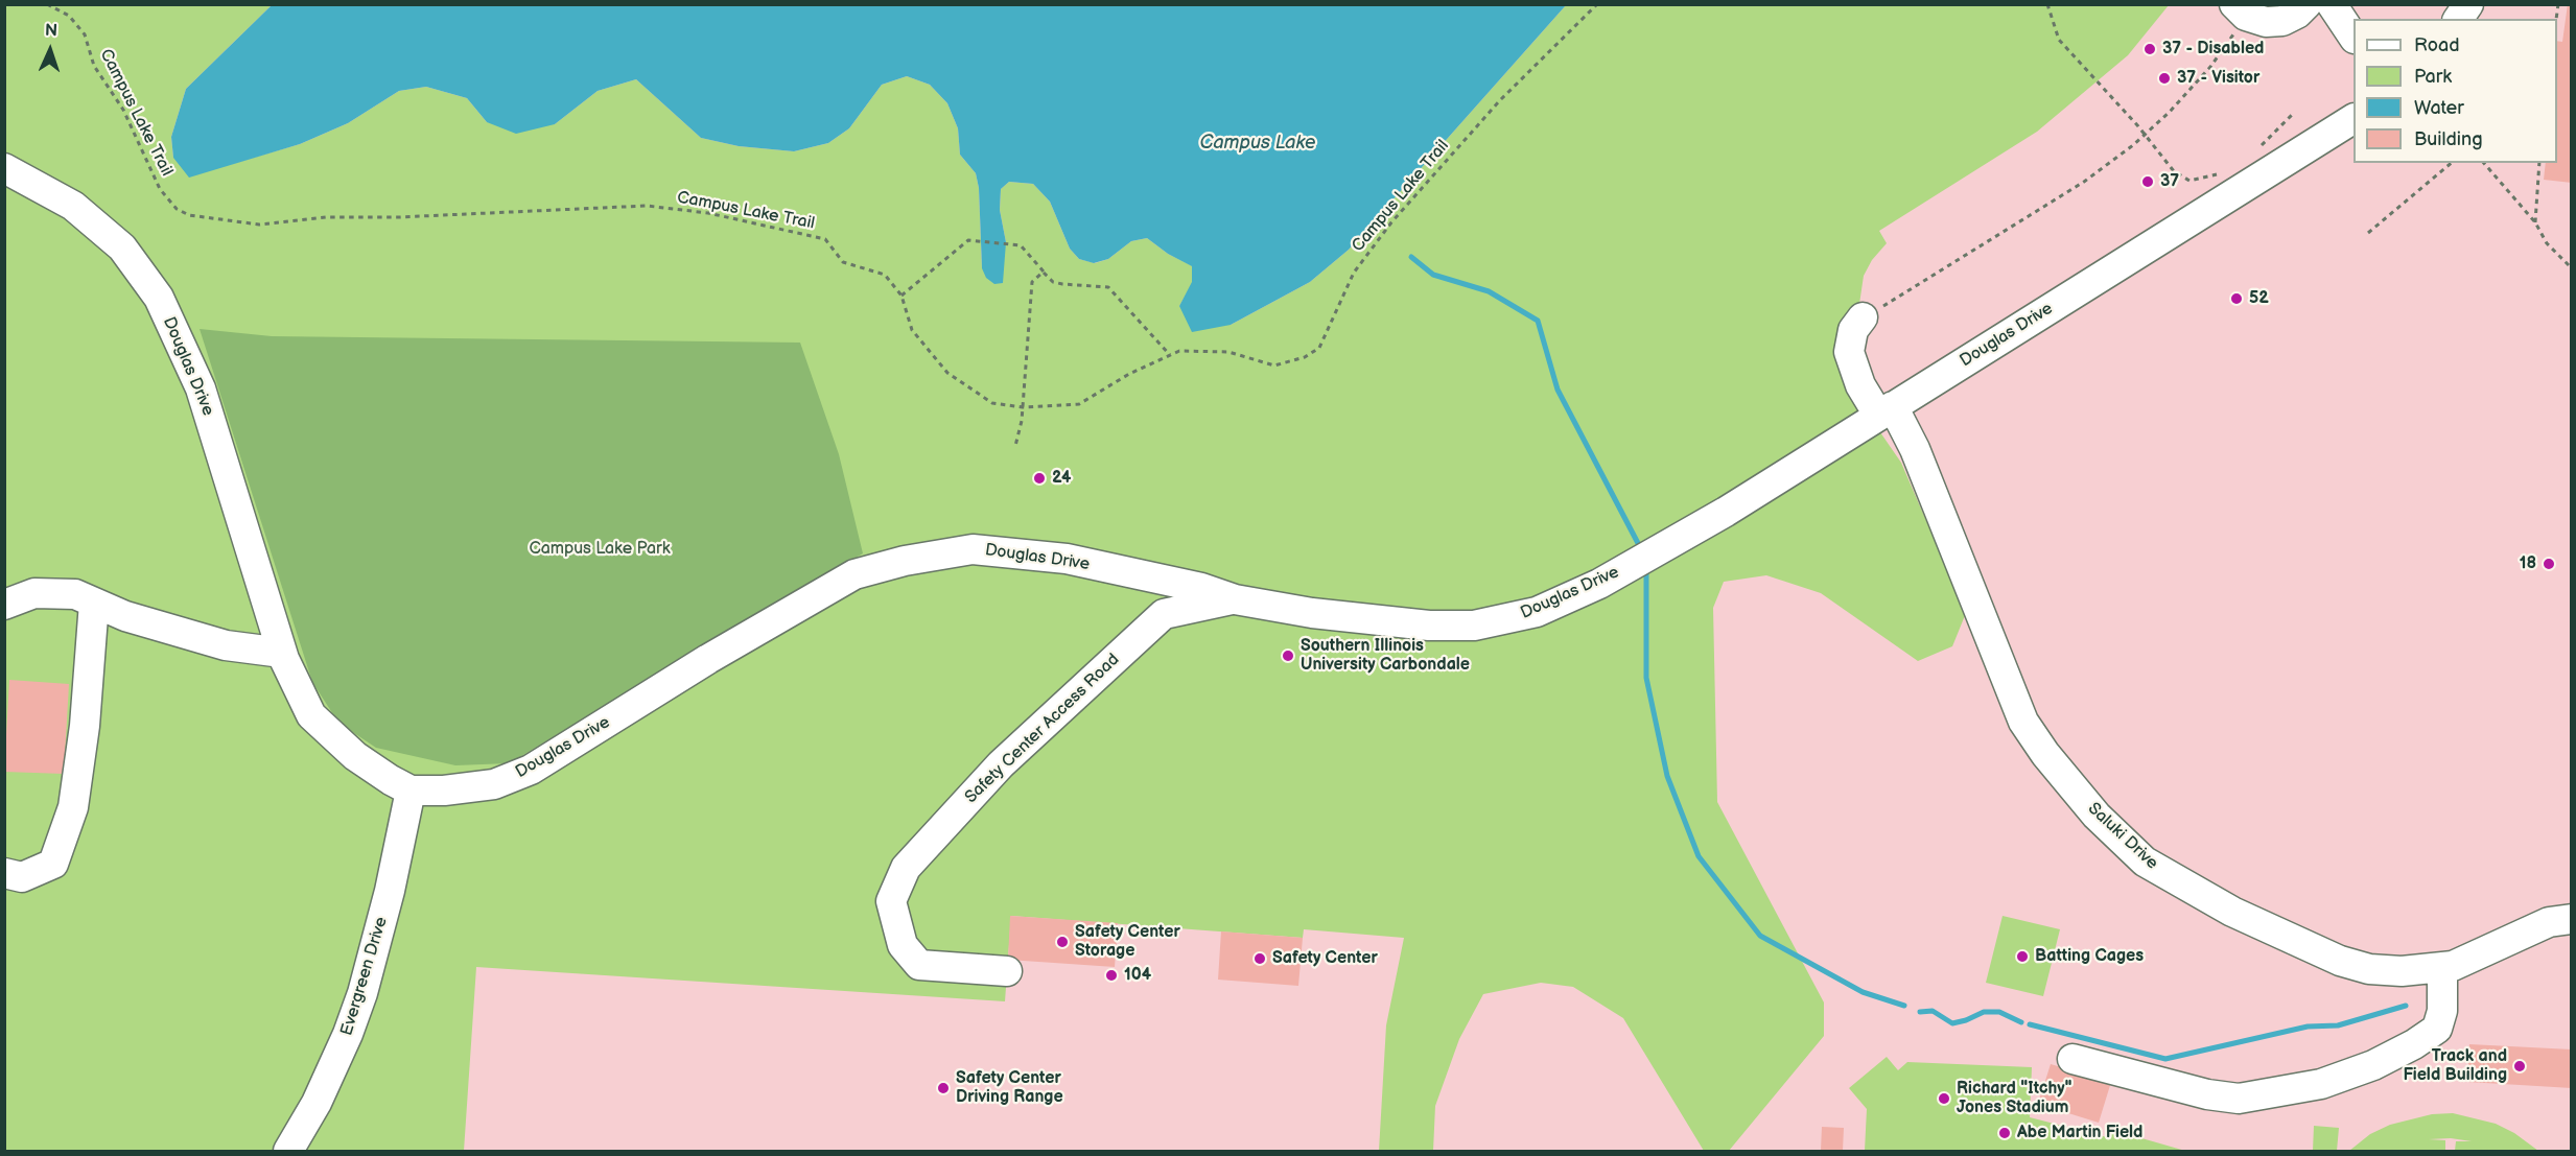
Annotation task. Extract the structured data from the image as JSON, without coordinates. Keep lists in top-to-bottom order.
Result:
{
  "streets": {
    "street": [
      "Douglas Drive",
      "Safety Center Access Road",
      "Saluki Drive",
      "Evergreen Drive"
    ],
    "path": ["Campus Lake Trail"]
  },
  "crossings": [
    ["Douglas Drive", "Safety Center Access Road"],
    ["Douglas Drive", "Saluki Drive"],
    ["Douglas Drive", "Evergreen Drive"]
  ],
  "water": ["Campus Lake"],
  "parks": ["Campus Lake Park"],
  "places": [
    "37 - Disabled",
    "37 - Visitor",
    "37",
    "52",
    "24",
    "18",
    "Southern Illinois University Carbondale",
    "Safety Center Storage",
    "Batting Cages",
    "Safety Center",
    "104",
    "Track and Field Building",
    "Safety Center Driving Range",
    "Richard \"Itchy\" Jones Stadium",
    "Abe Martin Field"
  ],
  "legend": [
    "Road",
    "Park",
    "Water",
    "Building"
  ],
  "north": "top"
}
